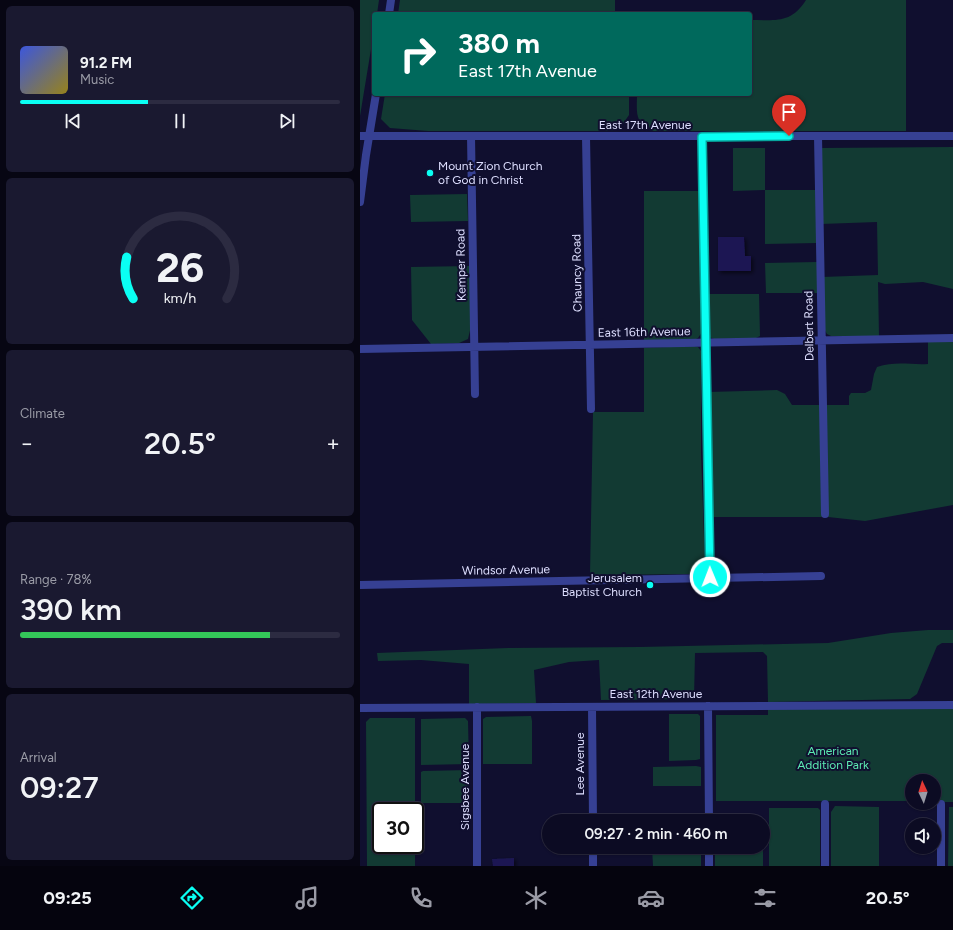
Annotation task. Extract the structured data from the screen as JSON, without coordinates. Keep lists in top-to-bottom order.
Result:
{
  "streets": {
    "street": [
      "East 17th Avenue",
      "Kemper Road",
      "Chauncy Road",
      "Delbert Road",
      "East 16th Avenue",
      "Windsor Avenue",
      "East 12th Avenue",
      "Lee Avenue",
      "Sigsbee Avenue"
    ]
  },
  "crossings": [
    ["East 17th Avenue", "Kemper Road"],
    ["East 17th Avenue", "Chauncy Road"],
    ["East 17th Avenue", "Delbert Road"],
    ["Kemper Road", "East 16th Avenue"],
    ["Chauncy Road", "East 16th Avenue"],
    ["Delbert Road", "East 16th Avenue"],
    ["East 12th Avenue", "Lee Avenue"],
    ["East 12th Avenue", "Sigsbee Avenue"]
  ],
  "parks": ["American Addition Park"],
  "places": ["Mount Zion Church of God in Christ", "Jerusalem Baptist Church"],
  "north": "top",
  "page": {
    "turn": ["380 m", "East 17th Avenue"],
    "song": ["91.2 FM", "Music"],
    "tile": [
      "Climate",
      ["Range · 78%", "390 km"],
      ["Arrival", "09:27"]
    ],
    "heat": ["−", "20.5°", "+"],
    "limit": "30",
    "trip": "09:27 · 2 min · 460 m",
    "tabs": ["09:25", "20.5°"],
    "gauge": ["26", "km/h"]
  }
}
